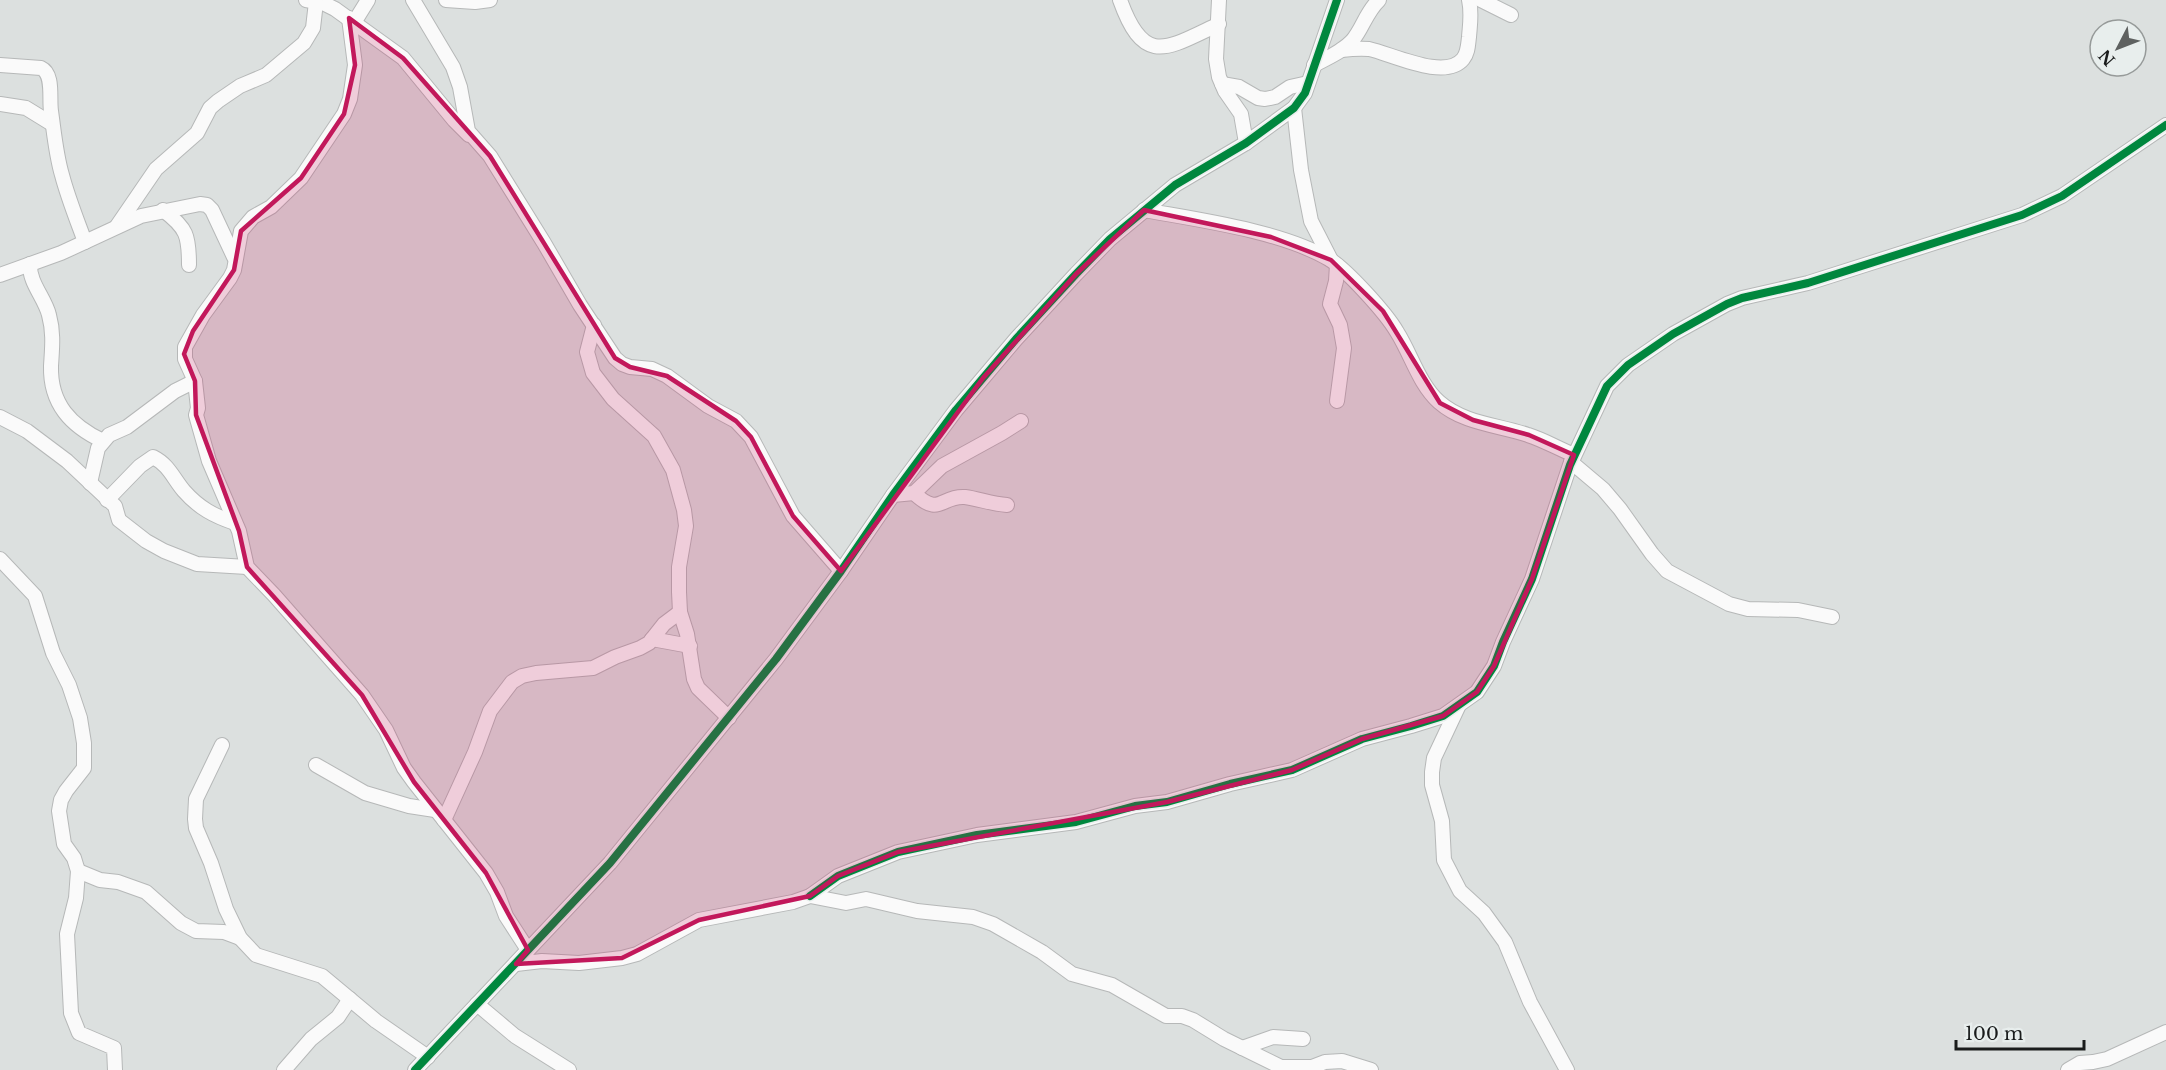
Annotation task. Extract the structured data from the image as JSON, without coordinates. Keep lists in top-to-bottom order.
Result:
{
  "scale_bar": "100 m",
  "north": "bottom left"
}
